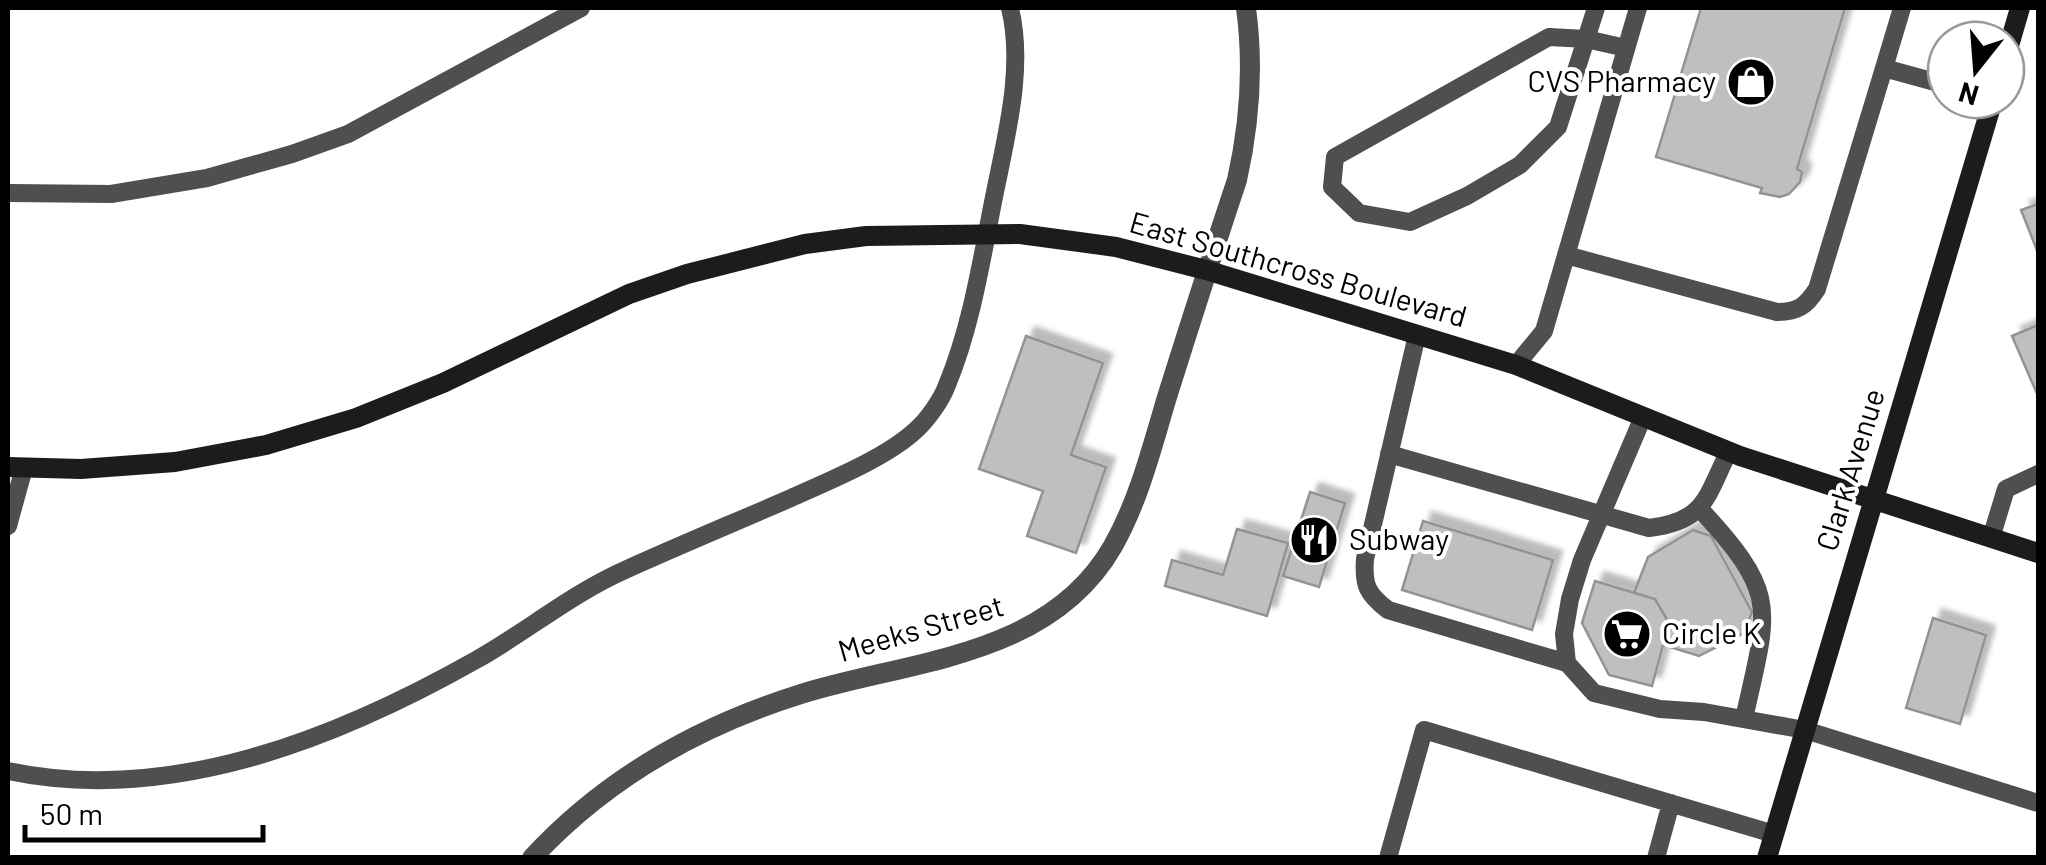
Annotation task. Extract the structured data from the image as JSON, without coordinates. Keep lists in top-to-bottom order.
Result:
{
  "streets": {
    "main road": ["East Southcross Boulevard", "Clark Avenue"],
    "street": ["Meeks Street"]
  },
  "crossings": [
    ["East Southcross Boulevard", "Clark Avenue"],
    ["East Southcross Boulevard", "Meeks Street"]
  ],
  "places": {
    "shop": ["CVS Pharmacy"],
    "restaurant": ["Subway"],
    "supermarket": ["Circle K"]
  },
  "scale_bar": "50 m",
  "north": "bottom"
}
